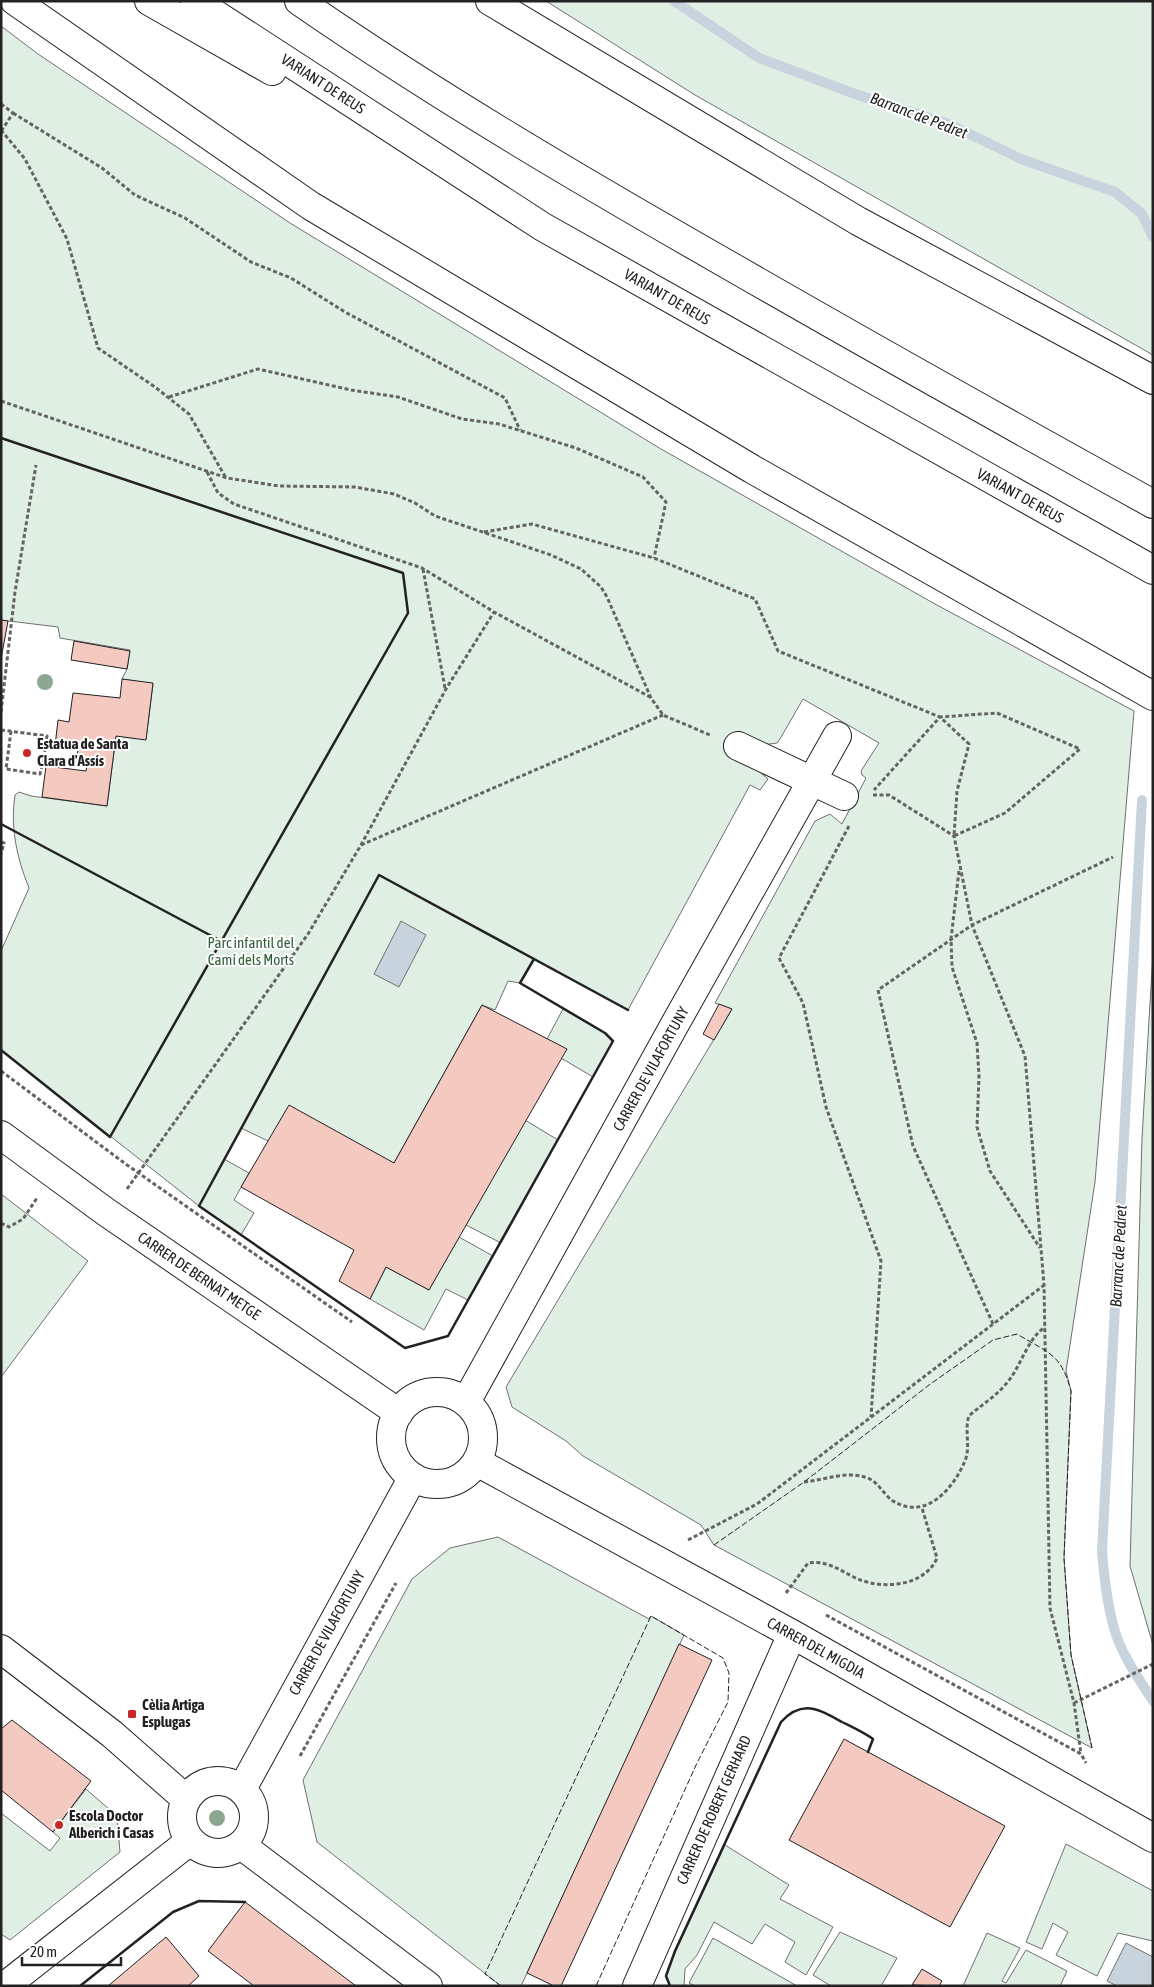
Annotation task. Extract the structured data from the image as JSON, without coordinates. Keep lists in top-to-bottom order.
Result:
{
  "streets": {
    "main road": [
      "VARIANT DE REUS",
      "CARRER DE VILAFORTUNY",
      "CARRER DE BERNAT METGE",
      "CARRER DEL MIGDIA",
      "CARRER DE ROBERT GERHARD"
    ]
  },
  "crossings": [
    ["CARRER DE VILAFORTUNY", "CARRER DE BERNAT METGE"],
    ["CARRER DE VILAFORTUNY", "CARRER DEL MIGDIA"],
    ["CARRER DE BERNAT METGE", "CARRER DEL MIGDIA"],
    ["CARRER DEL MIGDIA", "CARRER DE ROBERT GERHARD"]
  ],
  "water": ["Barranc de Pedret"],
  "parks": ["Parc infantil del Camí dels Morts"],
  "places": {
    "other": ["Estatua de Santa Clara d'Assís", "Escola Doctor Alberich i Casas"],
    "transit": ["Cèlia Artiga Esplugas"]
  },
  "scale_bar": "20 m"
}
